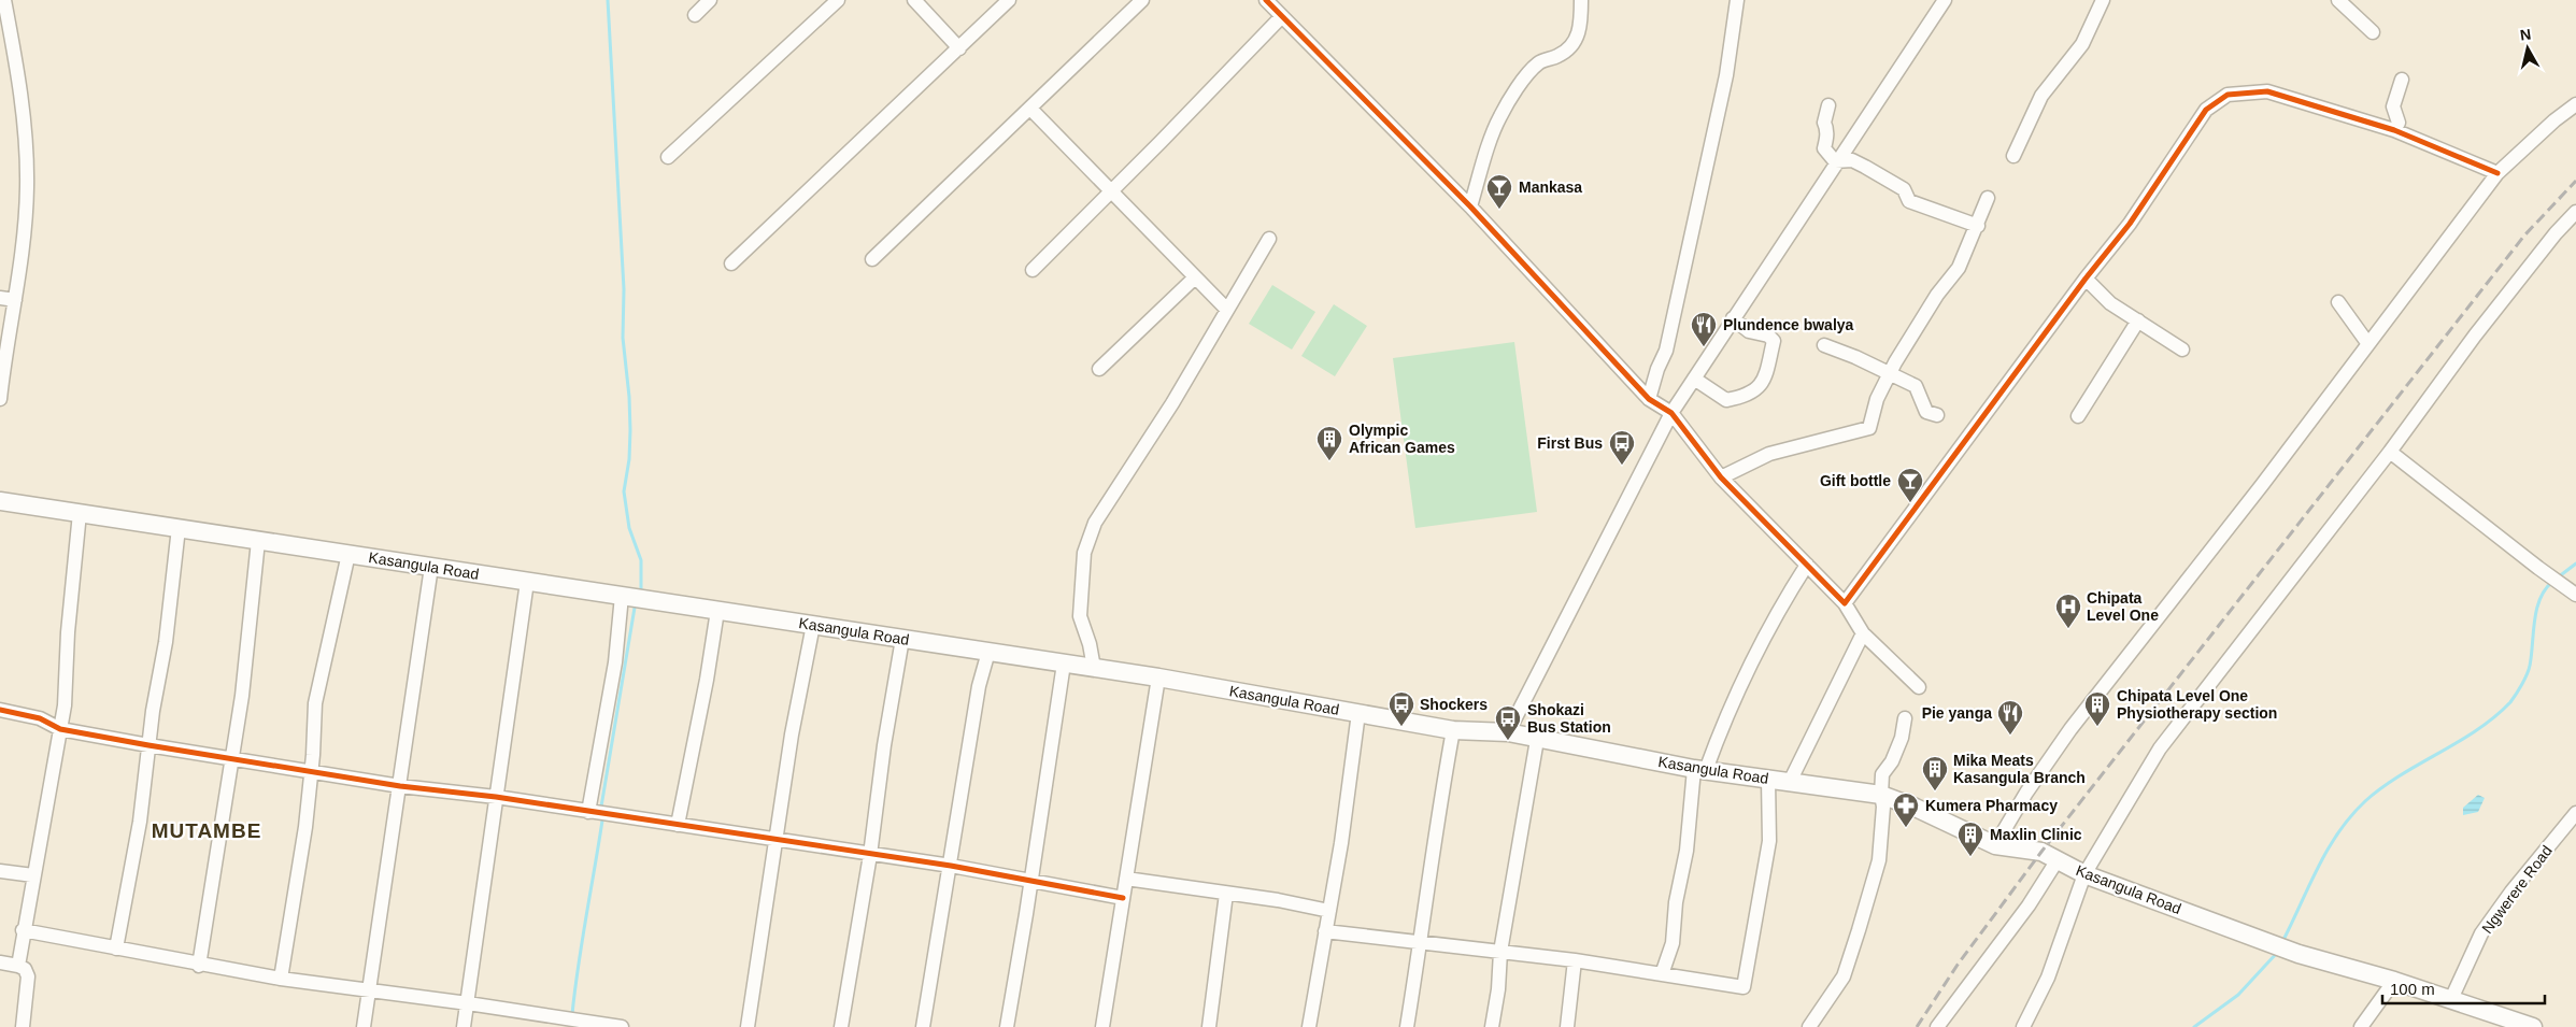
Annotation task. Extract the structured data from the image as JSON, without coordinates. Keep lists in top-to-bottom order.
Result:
{
  "streets": {
    "main road": ["Kasangula Road"],
    "street": ["Ngwerere Road"]
  },
  "crossings": [
    ["Kasangula Road", "Ngwerere Road"]
  ],
  "districts": ["MUTAMBE"],
  "places": {
    "bar": ["Mankasa", "Gift bottle"],
    "restaurant": ["Plundence bwalya", "Pie yanga"],
    "building": [
      "Olympic African Games",
      "Chipata Level One Physiotherapy section",
      "Mika Meats Kasangula Branch",
      "Maxlin Clinic"
    ],
    "bus stop": ["First Bus", "Shockers", "Shokazi Bus Station"],
    "hospital": ["Chipata Level One"],
    "pharmacy": ["Kumera Pharmacy"]
  },
  "scale_bar": "100 m",
  "north": "top"
}
